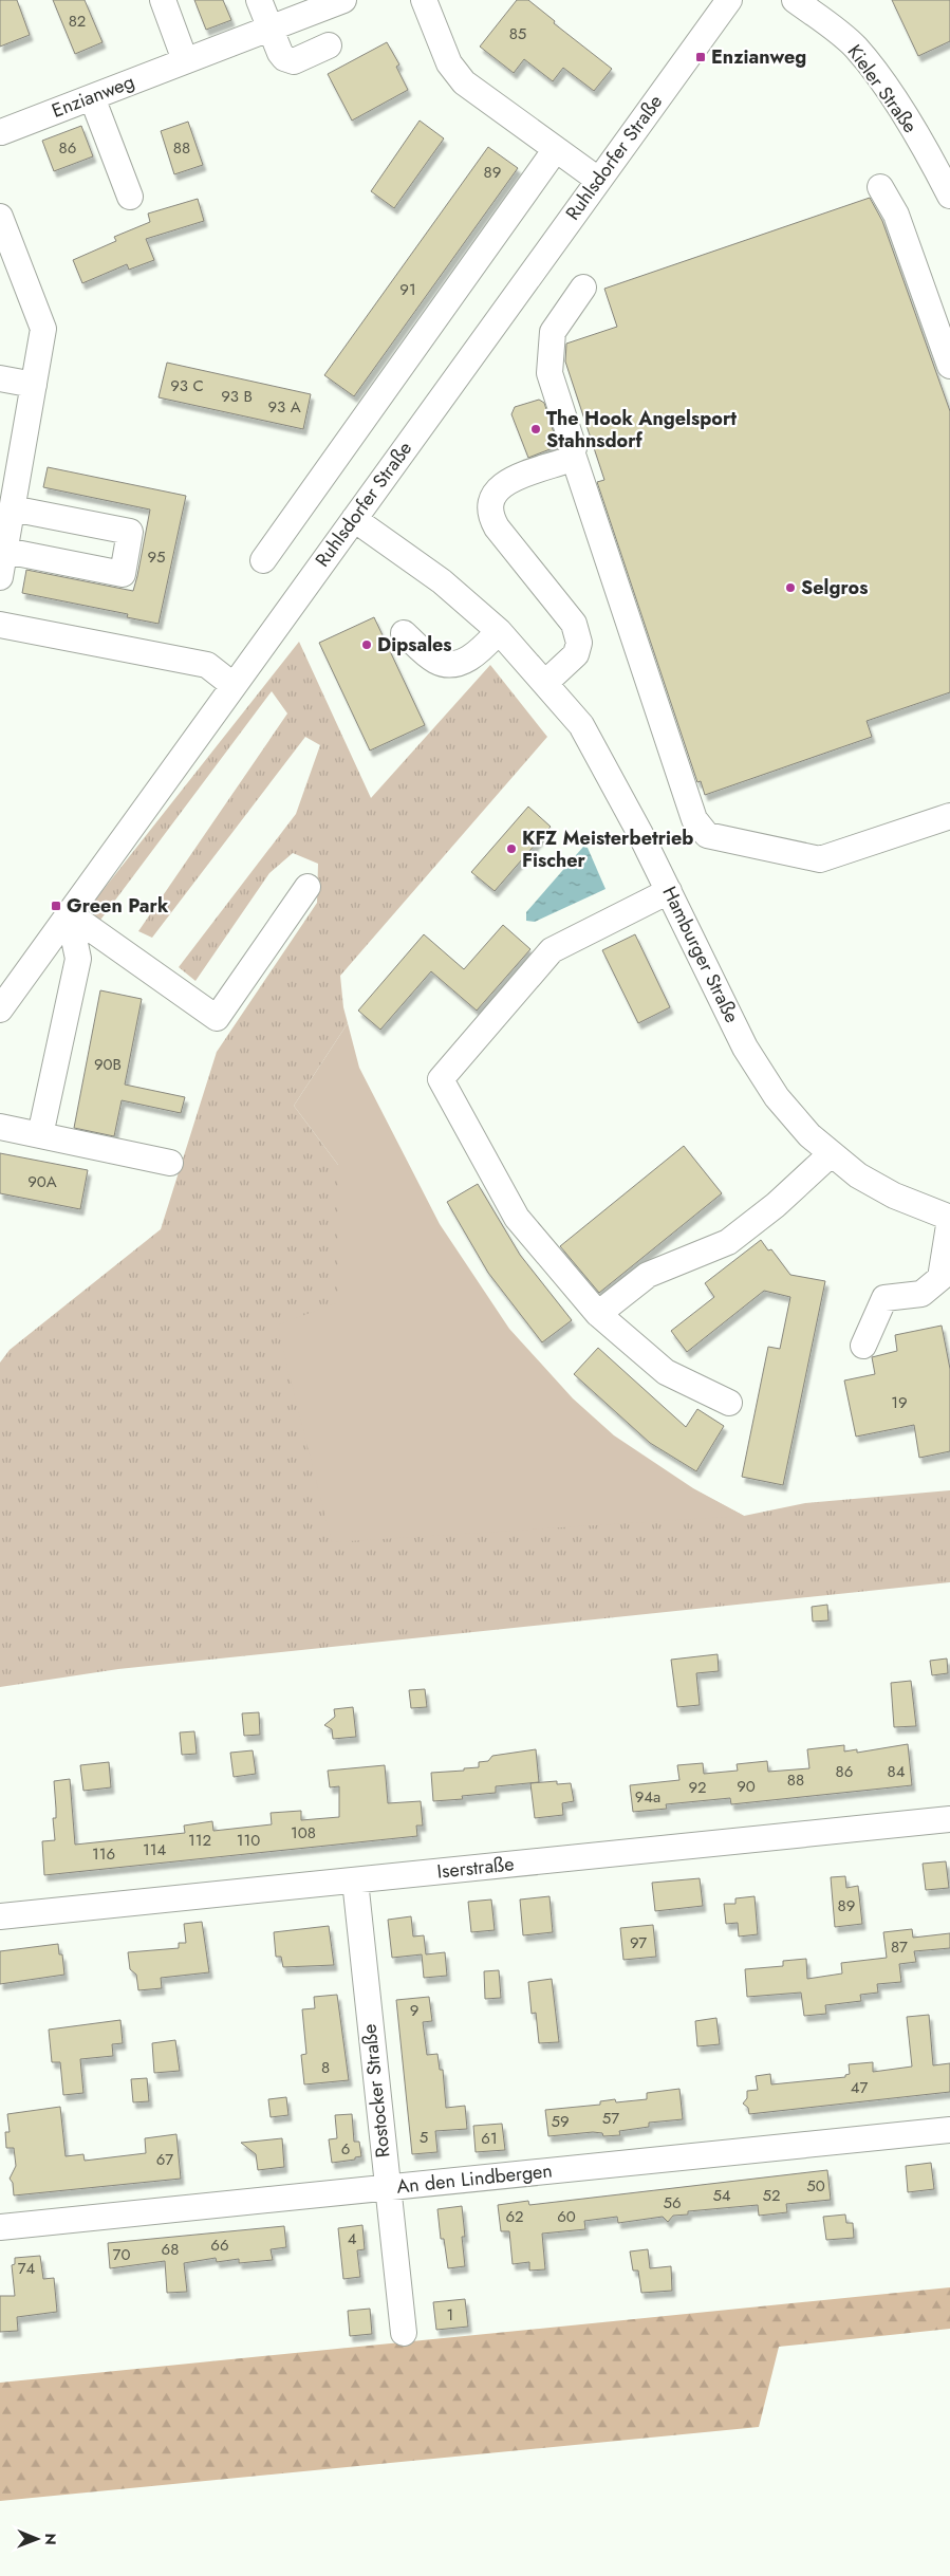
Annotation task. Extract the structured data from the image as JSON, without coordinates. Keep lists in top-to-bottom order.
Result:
{
  "streets": {
    "street": [
      "Kieler Straße",
      "Enzianweg",
      "Ruhlsdorfer Straße",
      "Hamburger Straße",
      "Iserstraße",
      "Rostocker Straße",
      "An den Lindbergen"
    ]
  },
  "crossings": [
    ["Ruhlsdorfer Straße", "Hamburger Straße"],
    ["Iserstraße", "Rostocker Straße"],
    ["Rostocker Straße", "An den Lindbergen"]
  ],
  "places": {
    "transit": ["Enzianweg", "Green Park"],
    "other": [
      "The Hook Angelsport Stahnsdorf",
      "Selgros",
      "Dipsales",
      "KFZ Meisterbetrieb Fischer"
    ]
  },
  "house_numbers": [
    "82",
    "85",
    "86",
    "88",
    "89",
    "91",
    "93 C",
    "93 B",
    "93 A",
    "95",
    "90B",
    "90A",
    "19",
    "86",
    "84",
    "88",
    "90",
    "92",
    "94a",
    "108",
    "112",
    "110",
    "114",
    "116",
    "89",
    "97",
    "87",
    "9",
    "8",
    "47",
    "57",
    "59",
    "5",
    "61",
    "6",
    "67",
    "50",
    "54",
    "52",
    "56",
    "62",
    "60",
    "4",
    "66",
    "68",
    "70",
    "74",
    "1"
  ],
  "north": "right"
}
